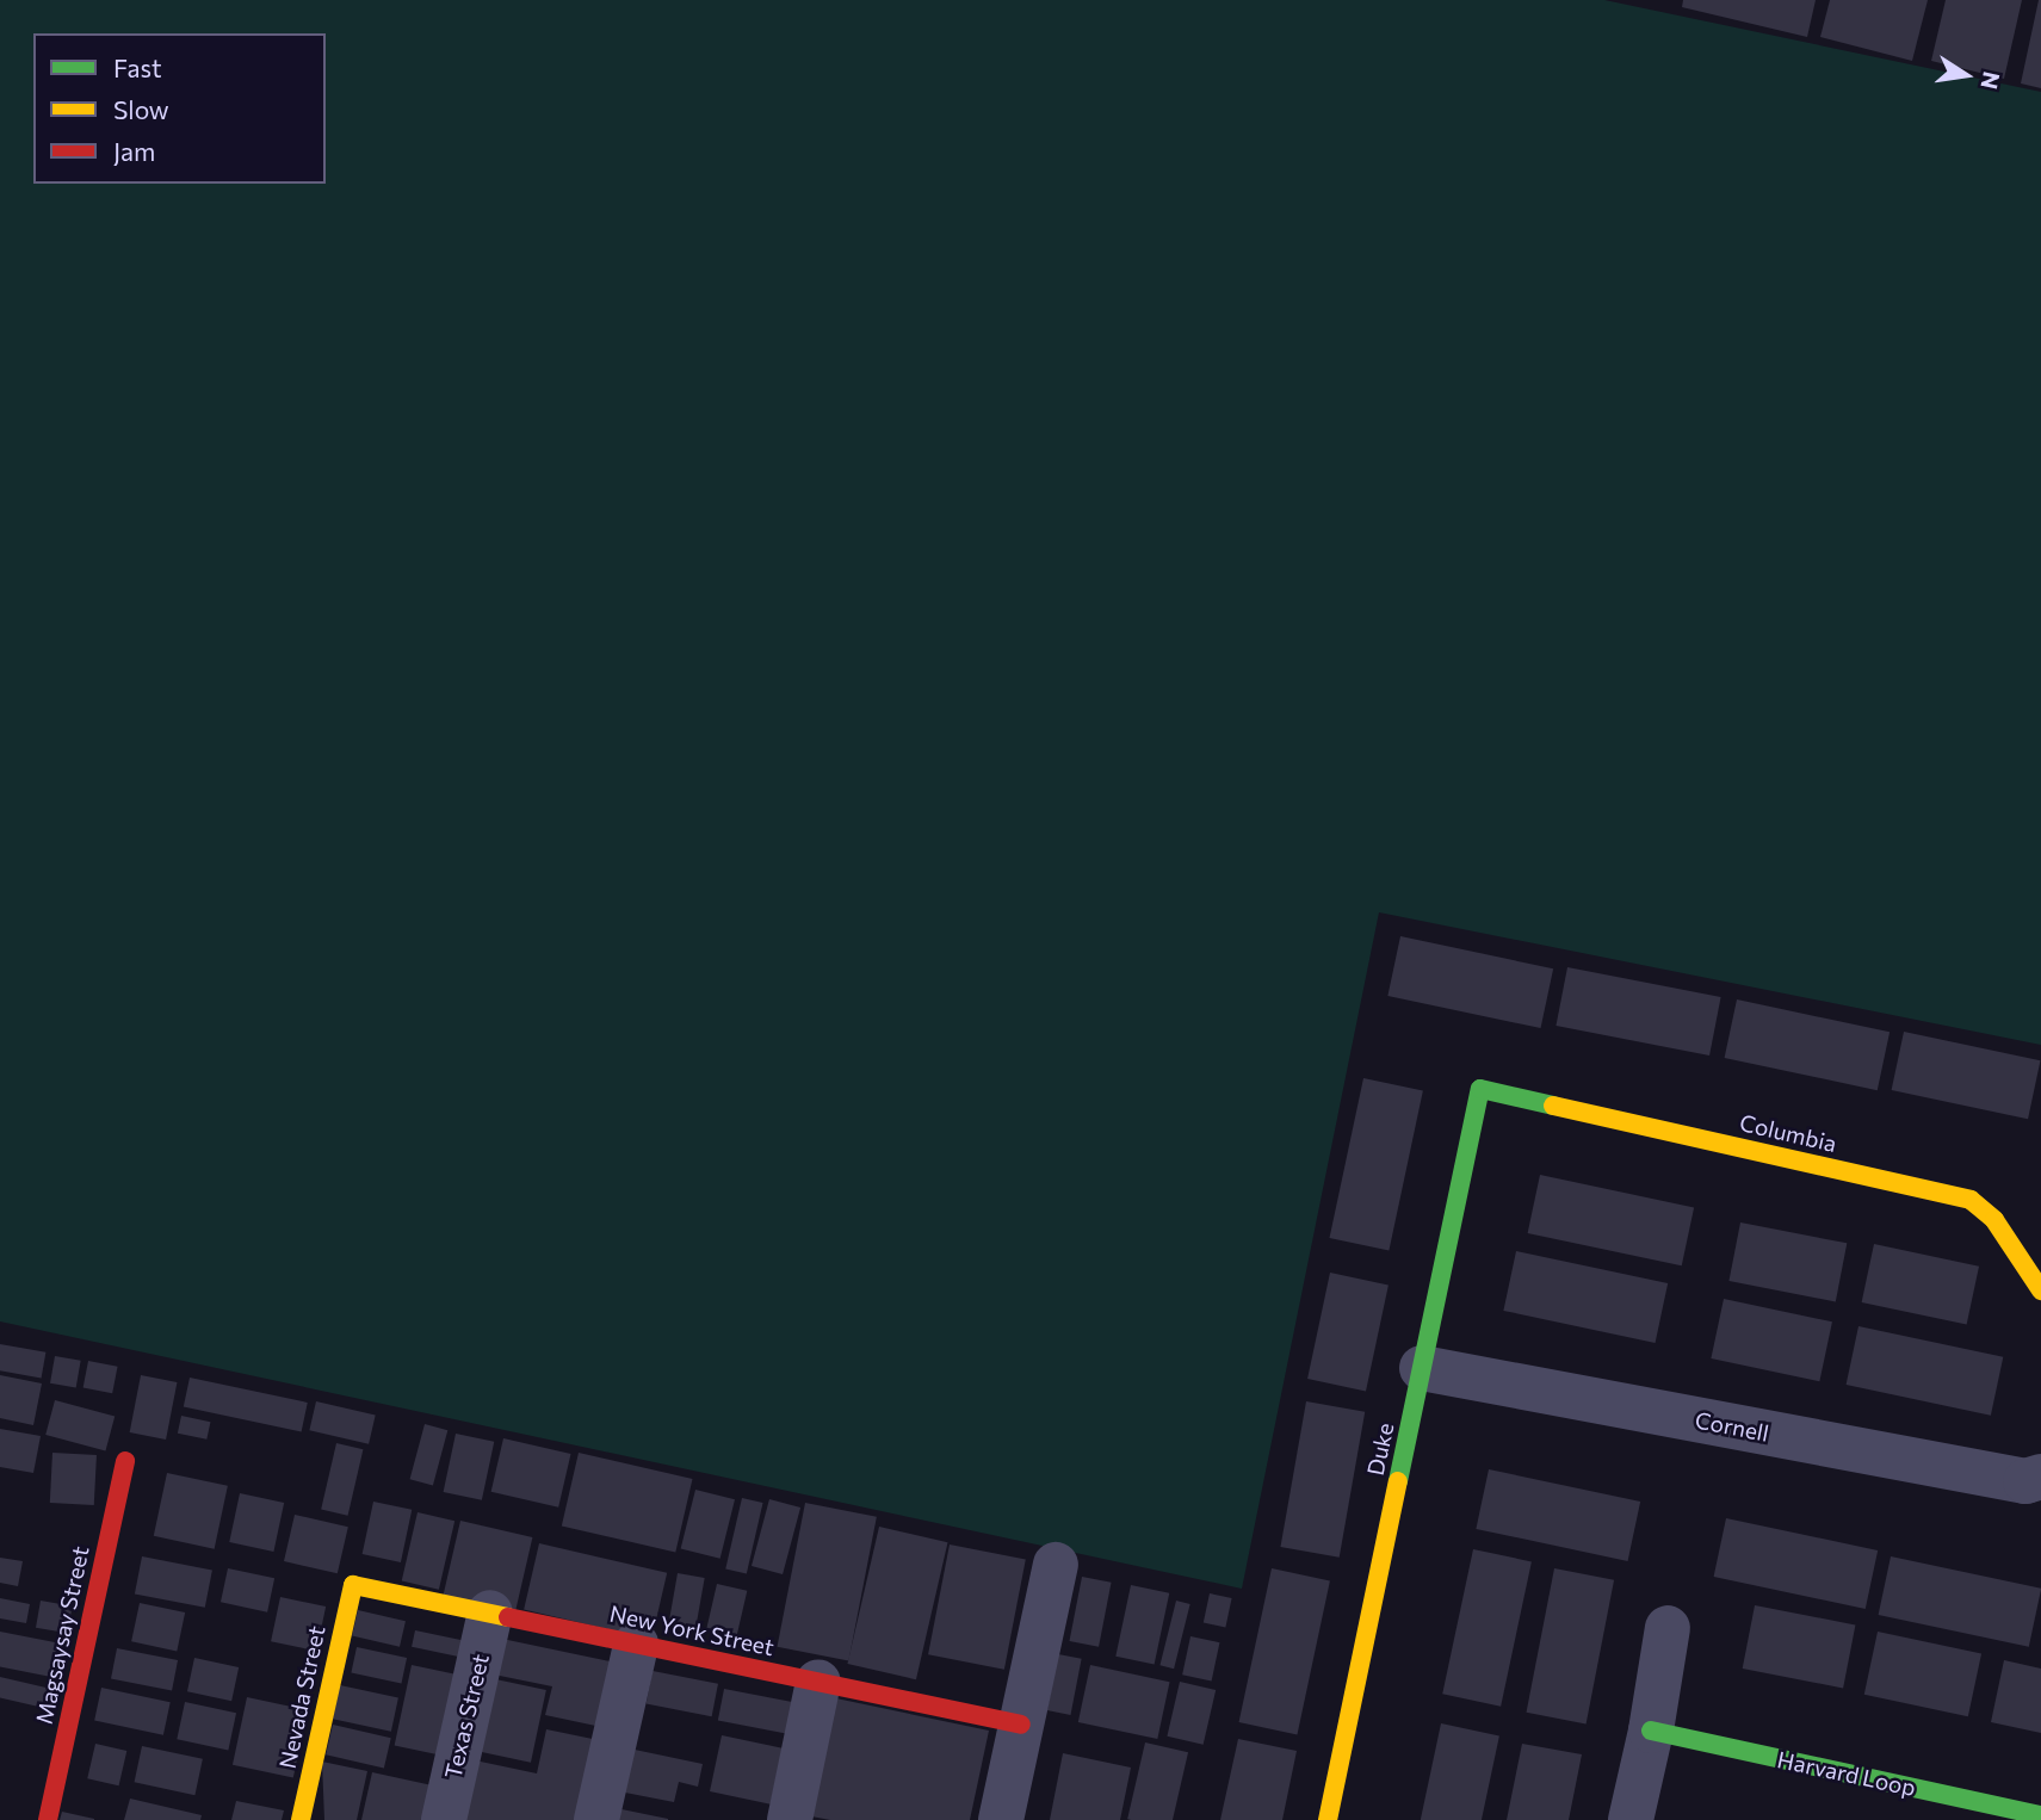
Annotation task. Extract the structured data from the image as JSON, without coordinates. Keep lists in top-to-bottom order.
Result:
{
  "streets": {
    "street": [
      "Columbia",
      "Cornell",
      "Duke",
      "New York Street",
      "Magsaysay Street",
      "Nevada Street",
      "Texas Street",
      "Harvard Loop"
    ]
  },
  "crossings": [
    ["Columbia", "Duke"],
    ["Cornell", "Duke"],
    ["New York Street", "Nevada Street"],
    ["New York Street", "Texas Street"]
  ],
  "legend": ["Fast", "Slow", "Jam"],
  "north": "right"
}
